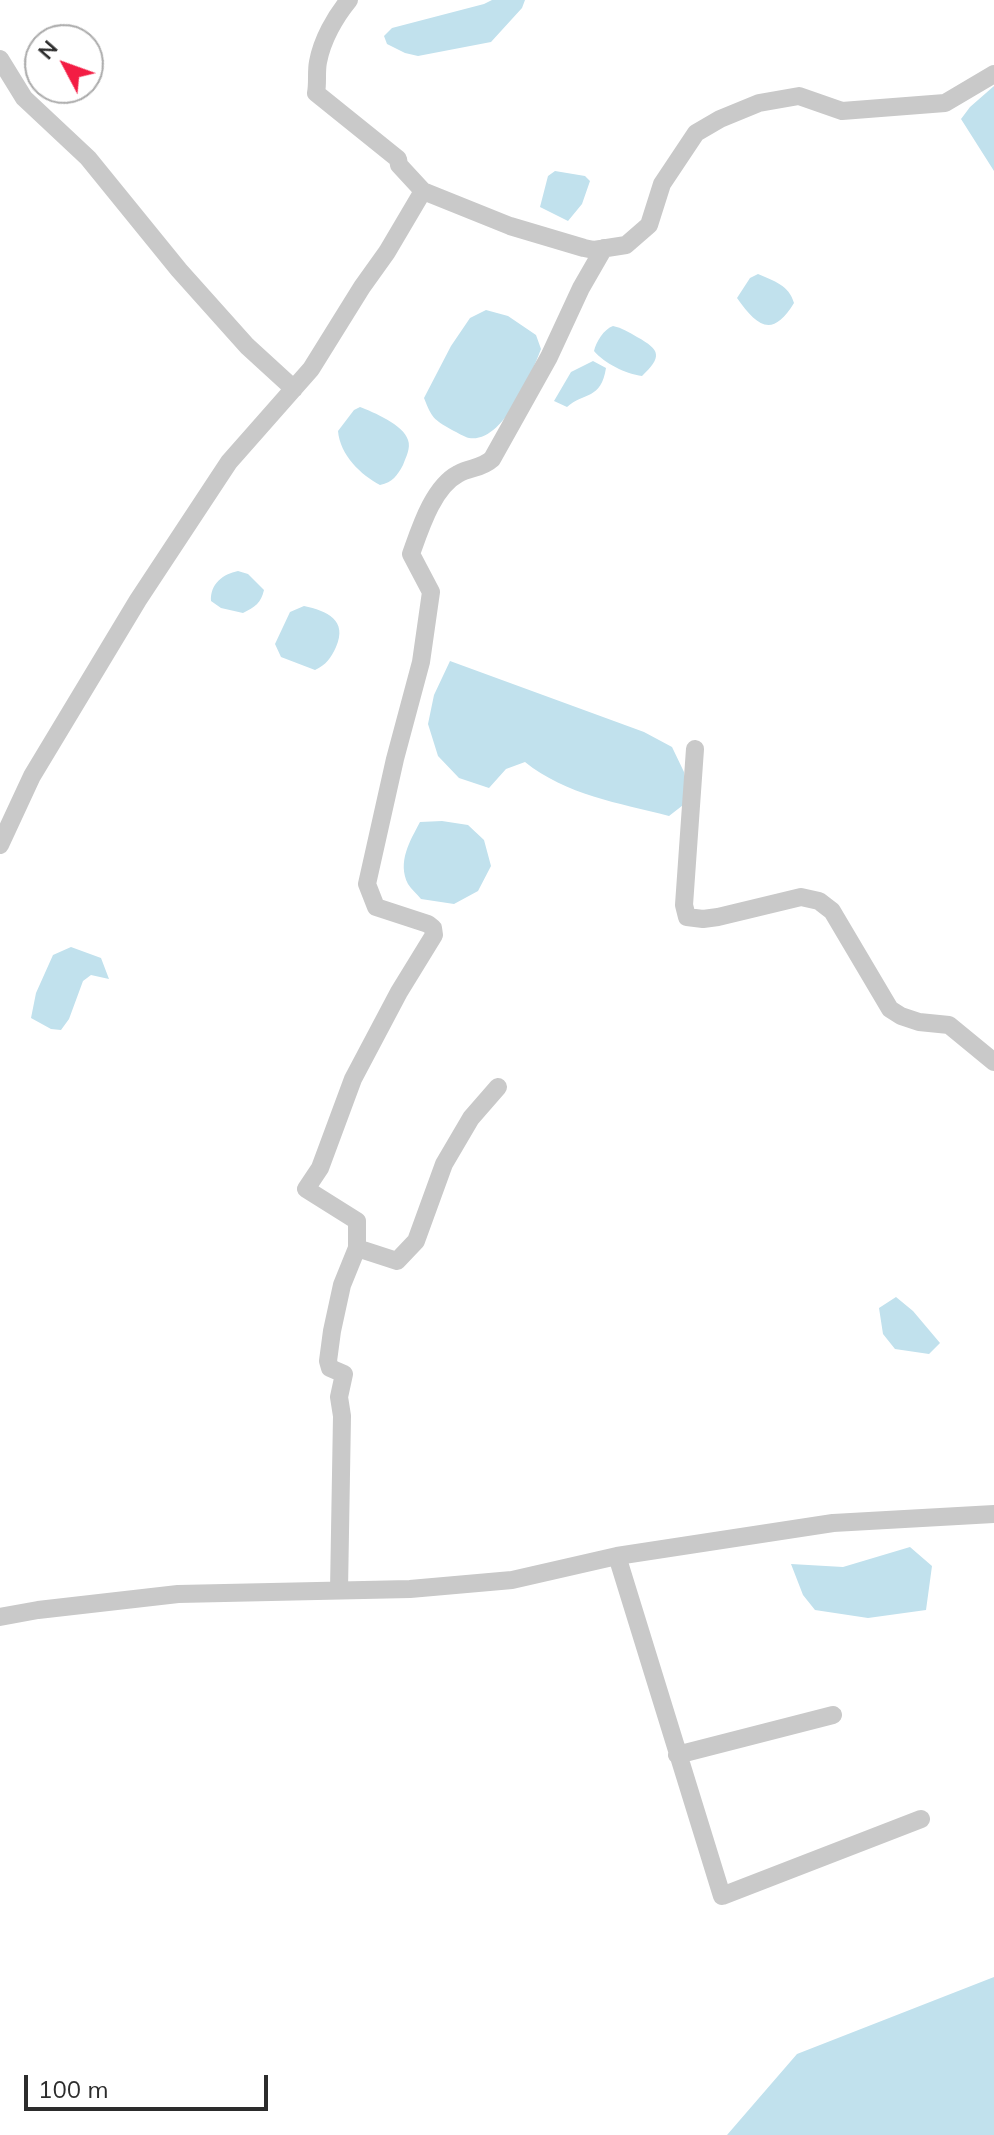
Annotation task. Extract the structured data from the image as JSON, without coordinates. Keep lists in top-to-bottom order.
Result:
{
  "scale_bar": "100 m",
  "north": "top left"
}
